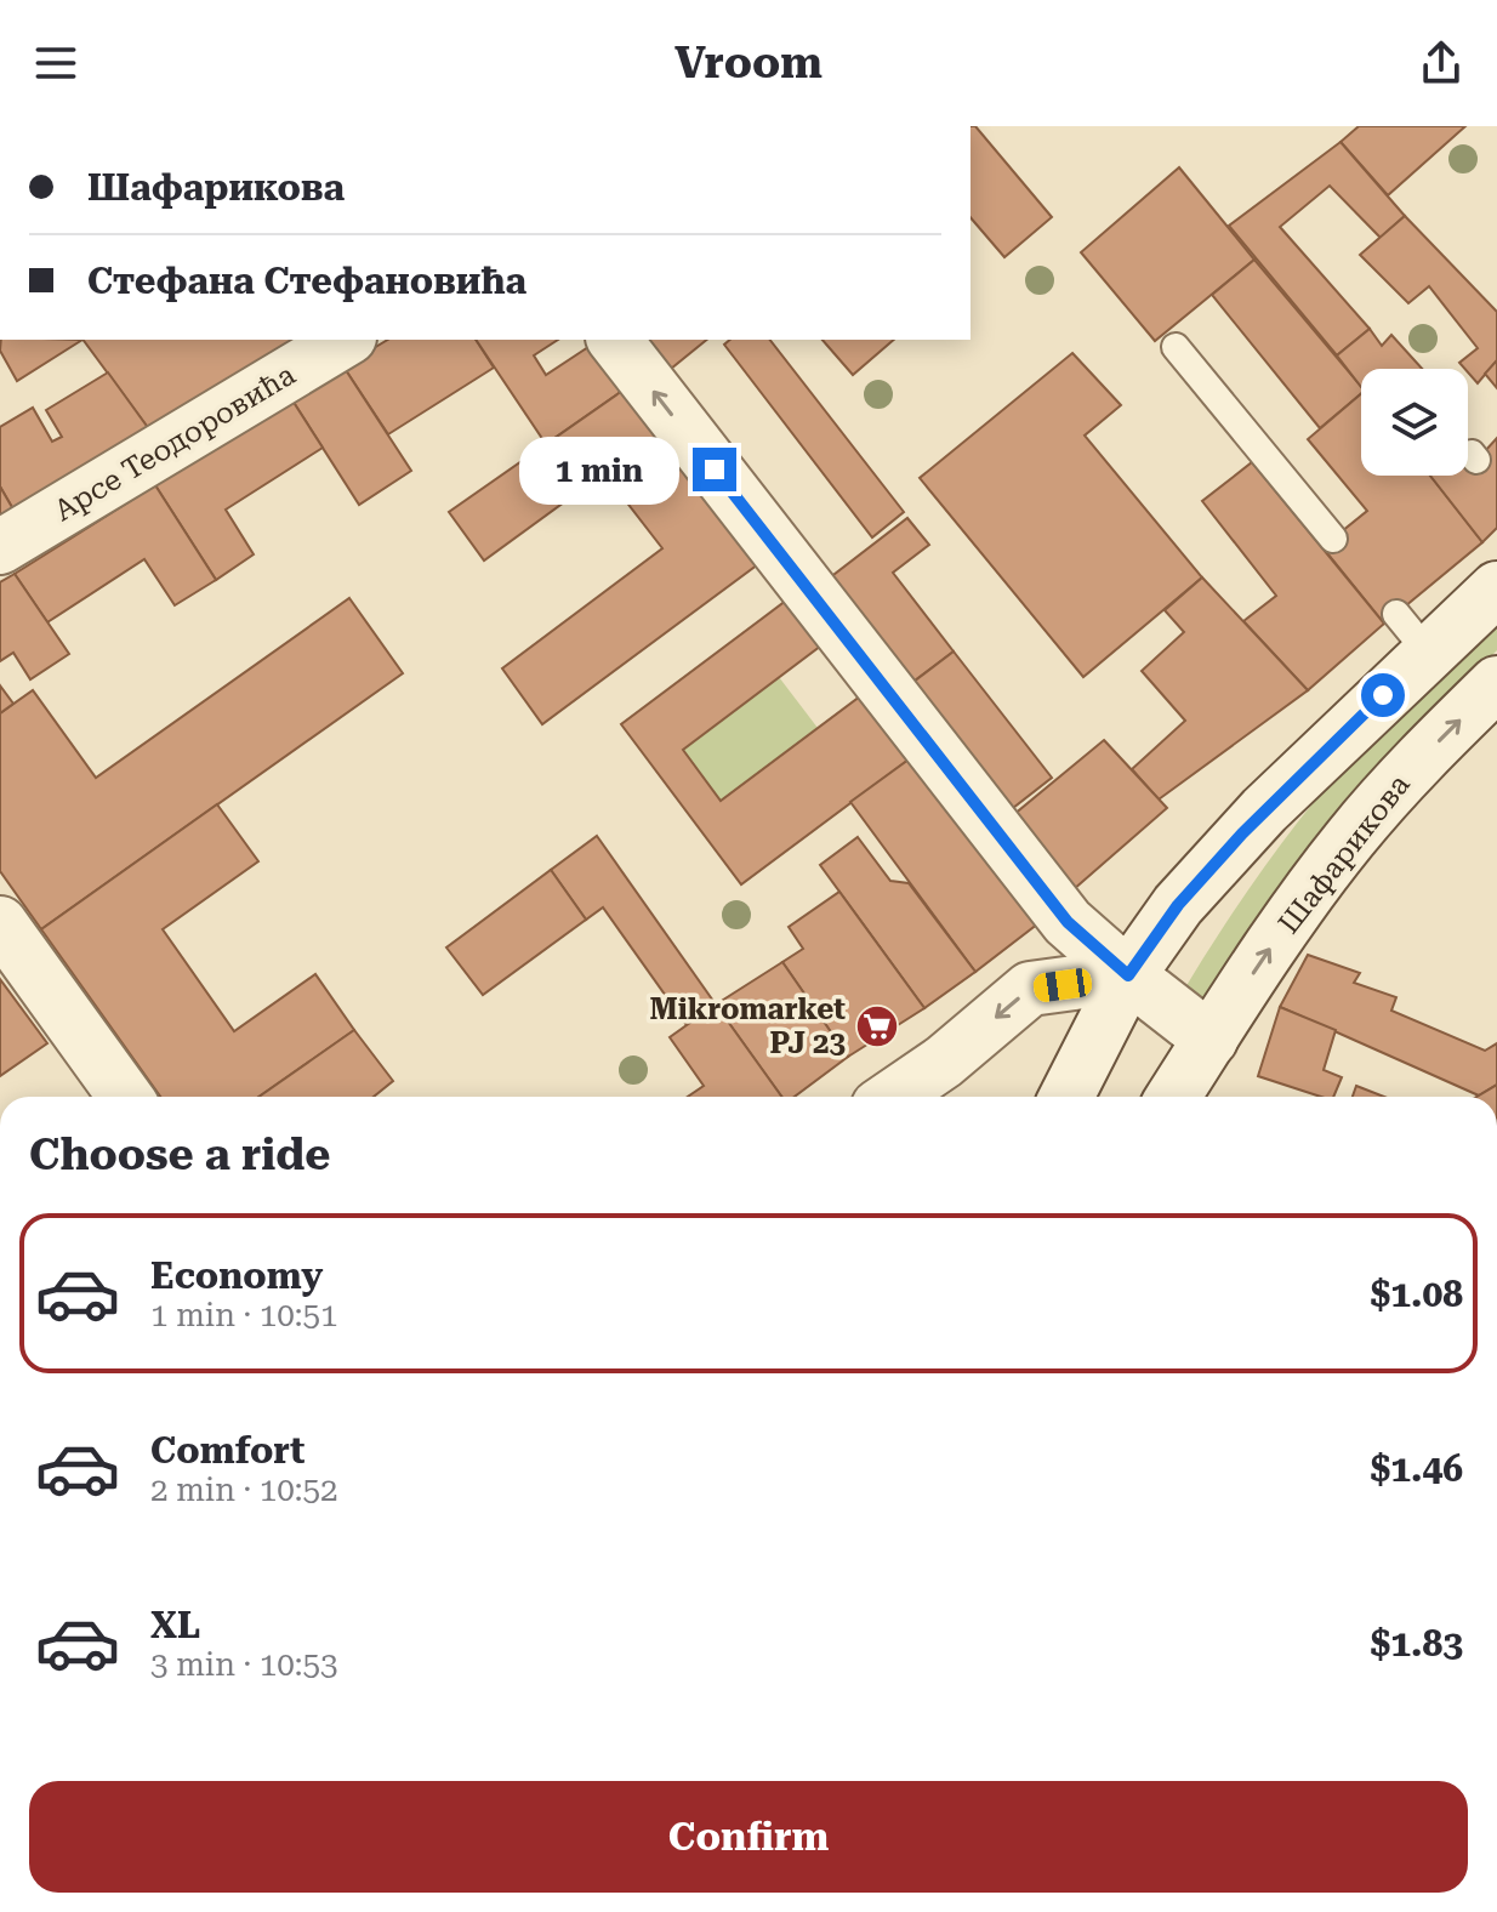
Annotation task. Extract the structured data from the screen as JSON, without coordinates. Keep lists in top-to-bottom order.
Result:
{
  "streets": {
    "street": ["Арсе Теодоровића", "Шафарикова"]
  },
  "places": {
    "supermarket": ["Mikromarket PJ 23"]
  },
  "page": {
    "header": "Vroom",
    "banner": ["Шафарикова", "Стефана Стефановића"],
    "bubble": "1 min",
    "heading": "Choose a ride",
    "list": [
      {
        "name": "Economy",
        "note": "1 min · 10:51",
        "value": "$1.08"
      },
      {
        "name": "Comfort",
        "note": "2 min · 10:52",
        "value": "$1.46"
      },
      {
        "name": "XL",
        "note": "3 min · 10:53",
        "value": "$1.83"
      }
    ],
    "buttons": "Confirm"
  }
}
